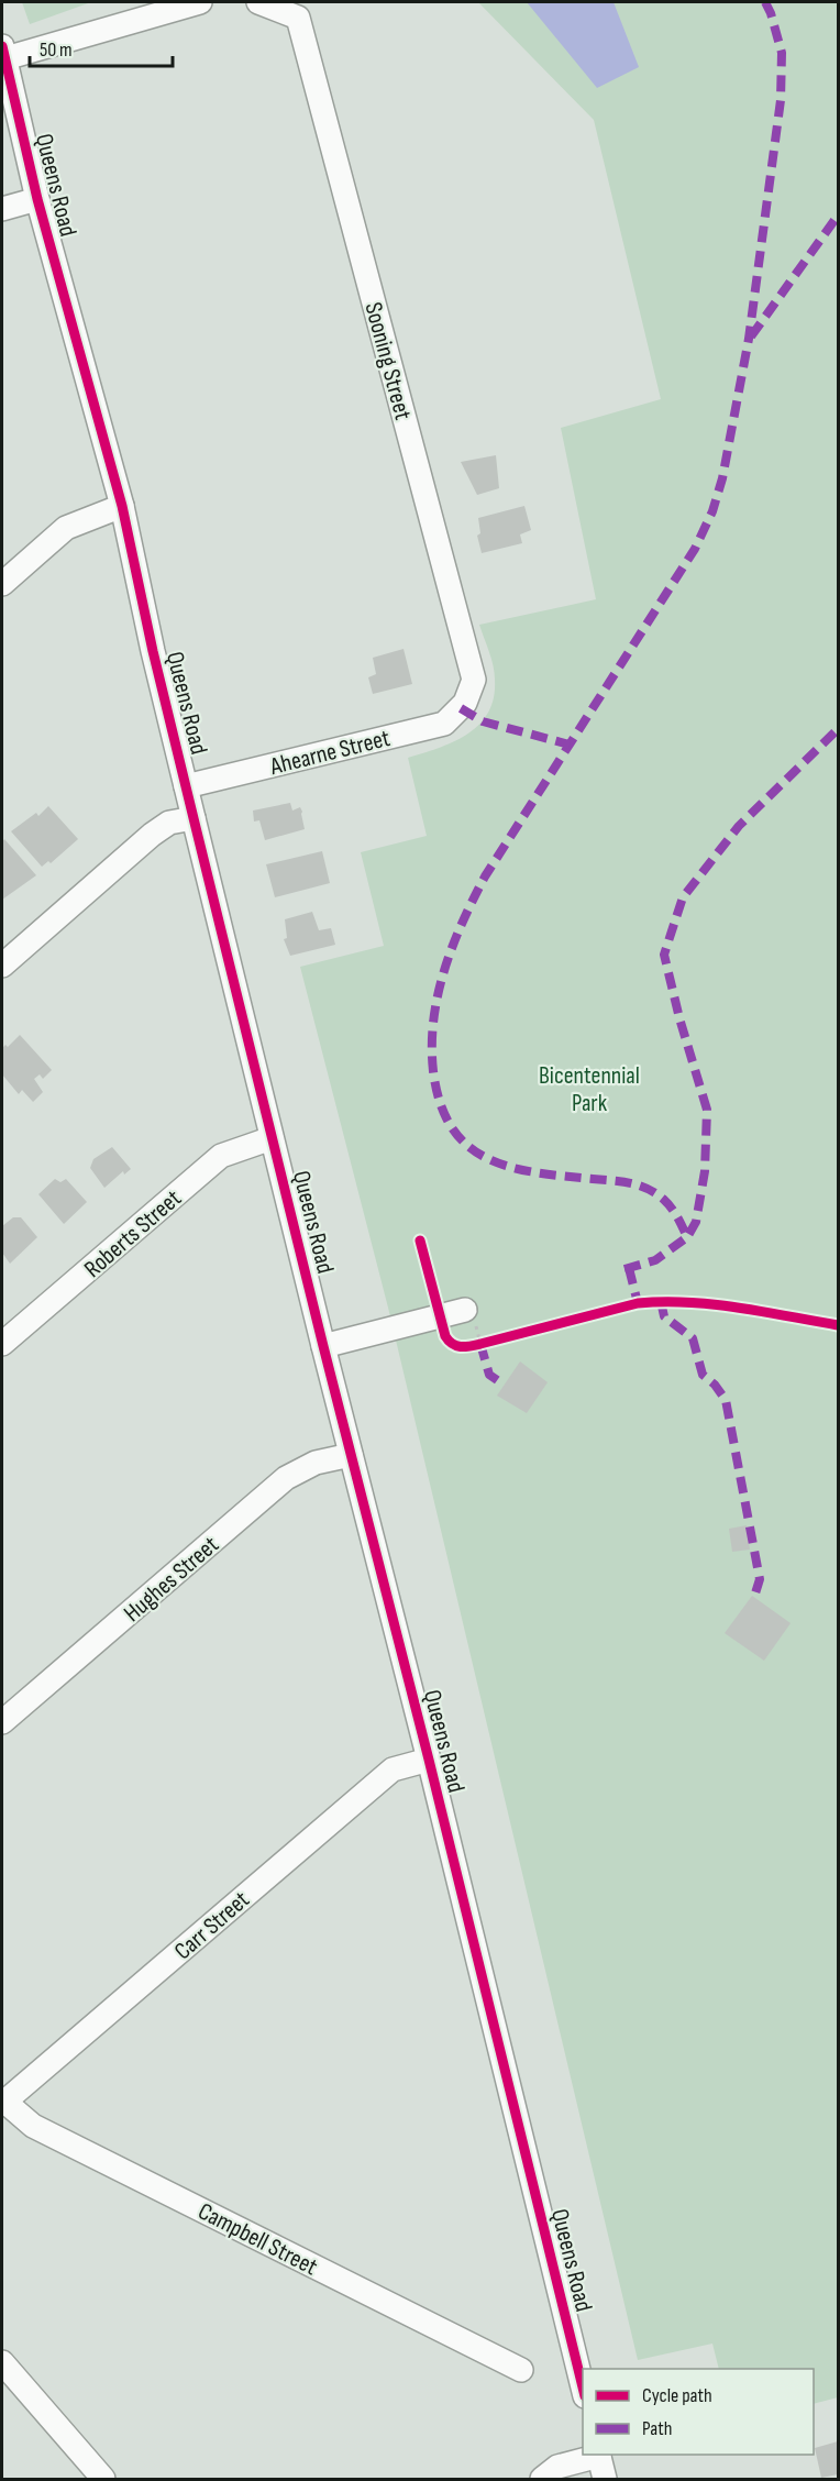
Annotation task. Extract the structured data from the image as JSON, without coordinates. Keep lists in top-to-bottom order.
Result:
{
  "streets": {
    "street": [
      "Queens Road",
      "Sooning Street",
      "Ahearne Street",
      "Roberts Street",
      "Hughes Street",
      "Carr Street",
      "Campbell Street"
    ]
  },
  "crossings": [
    ["Queens Road", "Ahearne Street"],
    ["Queens Road", "Roberts Street"],
    ["Queens Road", "Hughes Street"],
    ["Queens Road", "Carr Street"],
    ["Sooning Street", "Ahearne Street"],
    ["Carr Street", "Campbell Street"]
  ],
  "parks": ["Bicentennial Park"],
  "legend": ["Cycle path", "Path"],
  "scale_bar": "50 m"
}
